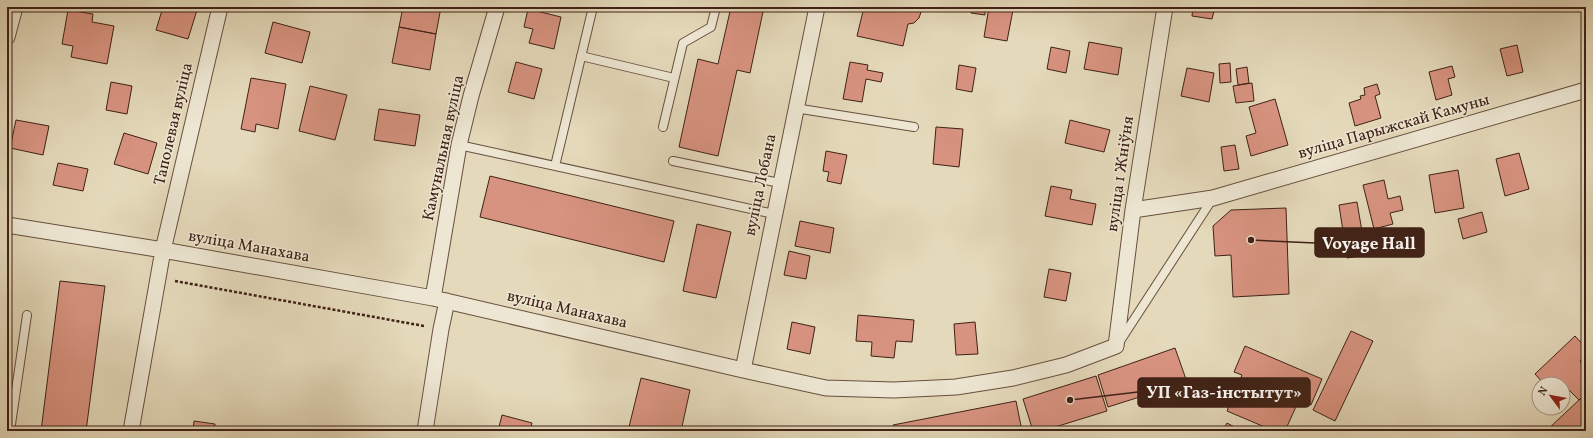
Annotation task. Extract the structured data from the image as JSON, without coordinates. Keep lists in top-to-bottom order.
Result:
{
  "streets": {
    "street": [
      "Таполевая вуліца",
      "вуліца Парыжскай Камуны",
      "Камунальная вуліца",
      "вуліца 1 Жніўня",
      "вуліца Лобана",
      "вуліца Манахава"
    ]
  },
  "crossings": [
    ["Таполевая вуліца", "вуліца Манахава"],
    ["вуліца Парыжскай Камуны", "вуліца 1 Жніўня"],
    ["Камунальная вуліца", "вуліца Манахава"],
    ["вуліца 1 Жніўня", "вуліца Манахава"],
    ["вуліца Лобана", "вуліца Манахава"]
  ],
  "places": ["Voyage Hall", "УП «Газ-інстытут»"],
  "north": "top left"
}
